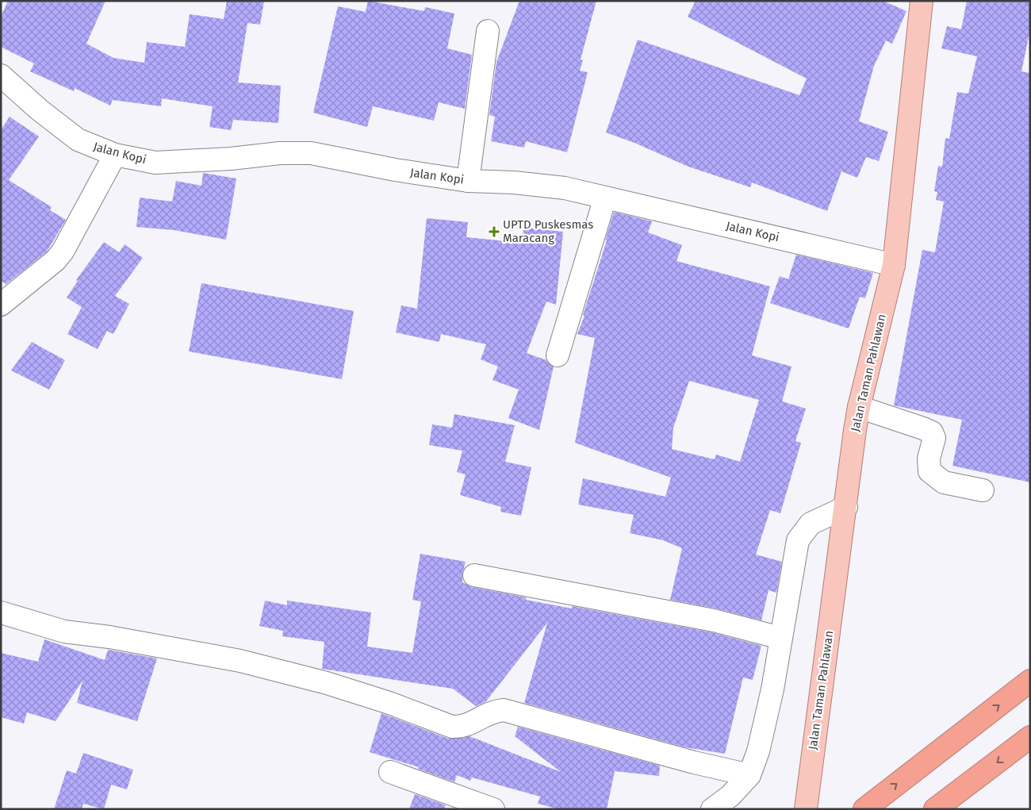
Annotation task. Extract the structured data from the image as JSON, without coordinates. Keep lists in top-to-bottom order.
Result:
{
  "streets": {
    "main road": ["Jalan Taman Pahlawan"],
    "street": ["Jalan Kopi"]
  },
  "crossings": [
    ["Jalan Kopi", "Jalan Taman Pahlawan"]
  ],
  "places": {
    "health": ["UPTD Puskesmas Maracang"]
  }
}
